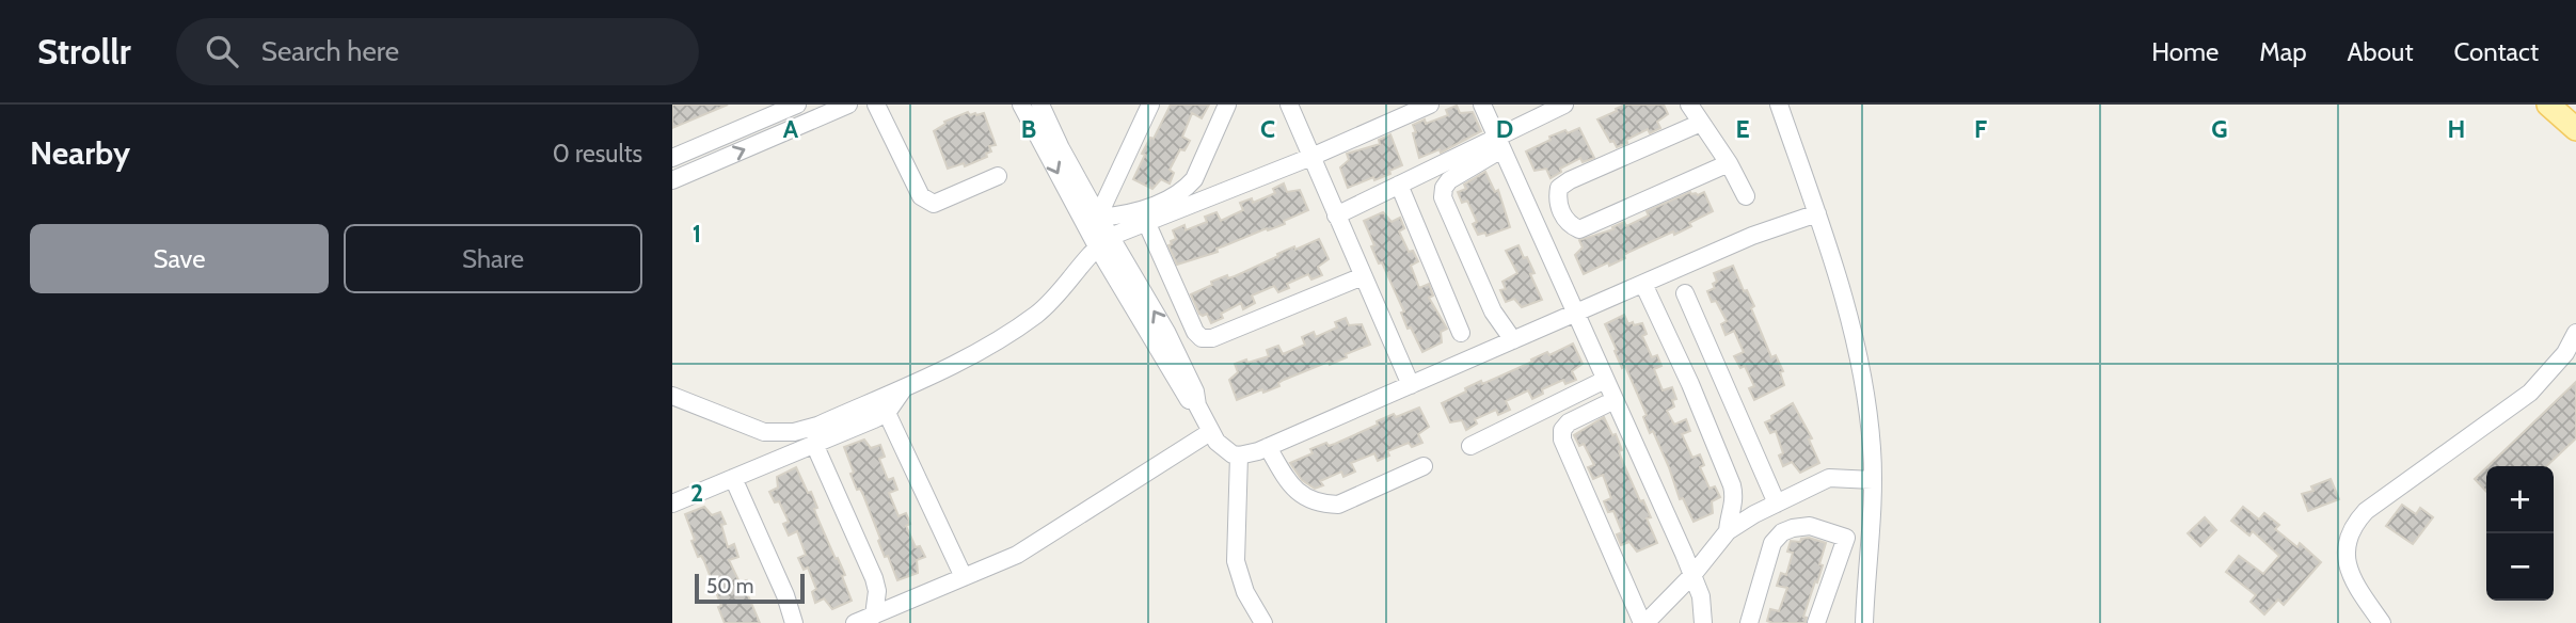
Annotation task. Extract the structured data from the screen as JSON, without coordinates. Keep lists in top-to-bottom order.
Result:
{
  "scale_bar": "50 m",
  "page": {
    "header": "Strollr",
    "search": "Search here",
    "nav": [
      "Home",
      "Map",
      "About",
      "Contact"
    ],
    "heading": ["Nearby", "0 results"],
    "buttons": ["Save", "Share"],
    "map_buttons": ["+", "−"],
    "scale": "50 m"
  },
  "grid": {
    "columns": [
      "A",
      "B",
      "C",
      "D",
      "E",
      "F",
      "G",
      "H"
    ],
    "rows": ["1", "2"]
  }
}
